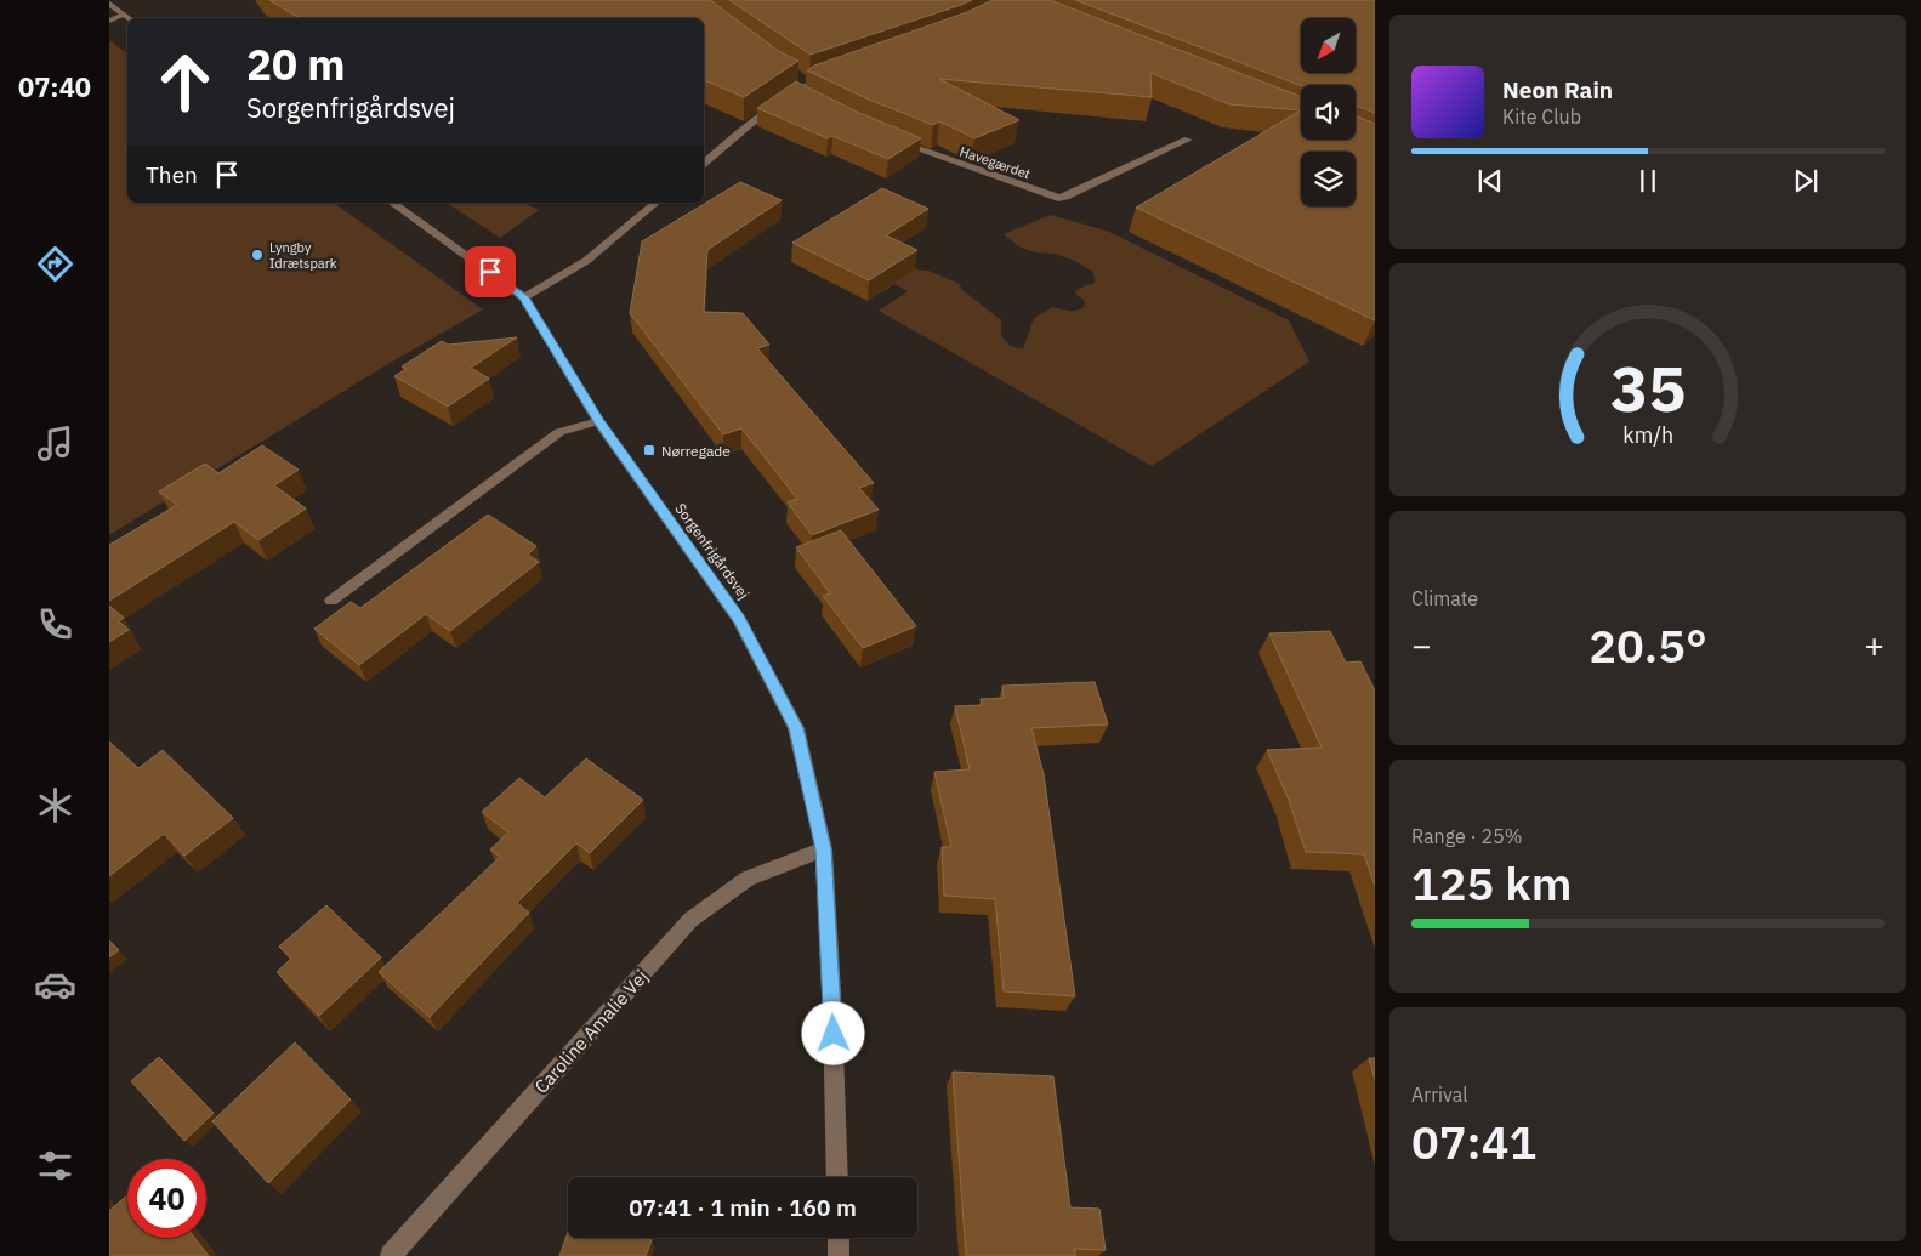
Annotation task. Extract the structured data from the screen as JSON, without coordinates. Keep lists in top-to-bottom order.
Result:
{
  "streets": {
    "street": ["Havegærdet", "Sorgenfrigårdsvej", "Caroline Amalie Vej"]
  },
  "crossings": [
    ["Sorgenfrigårdsvej", "Caroline Amalie Vej"]
  ],
  "places": {
    "other": ["Lyngby Idrætspark"],
    "transit": ["Nørregade"]
  },
  "north": "bottom left",
  "page": {
    "tabs": "07:40",
    "turn": ["20 m", "Sorgenfrigårdsvej"],
    "song": ["Neon Rain", "Kite Club"],
    "then": "Then",
    "tile": [
      "Climate",
      ["Range · 25%", "125 km"],
      ["Arrival", "07:41"]
    ],
    "heat": ["−", "20.5°", "+"],
    "limit": "40",
    "trip": "07:41 · 1 min · 160 m",
    "gauge": ["35", "km/h"]
  }
}
